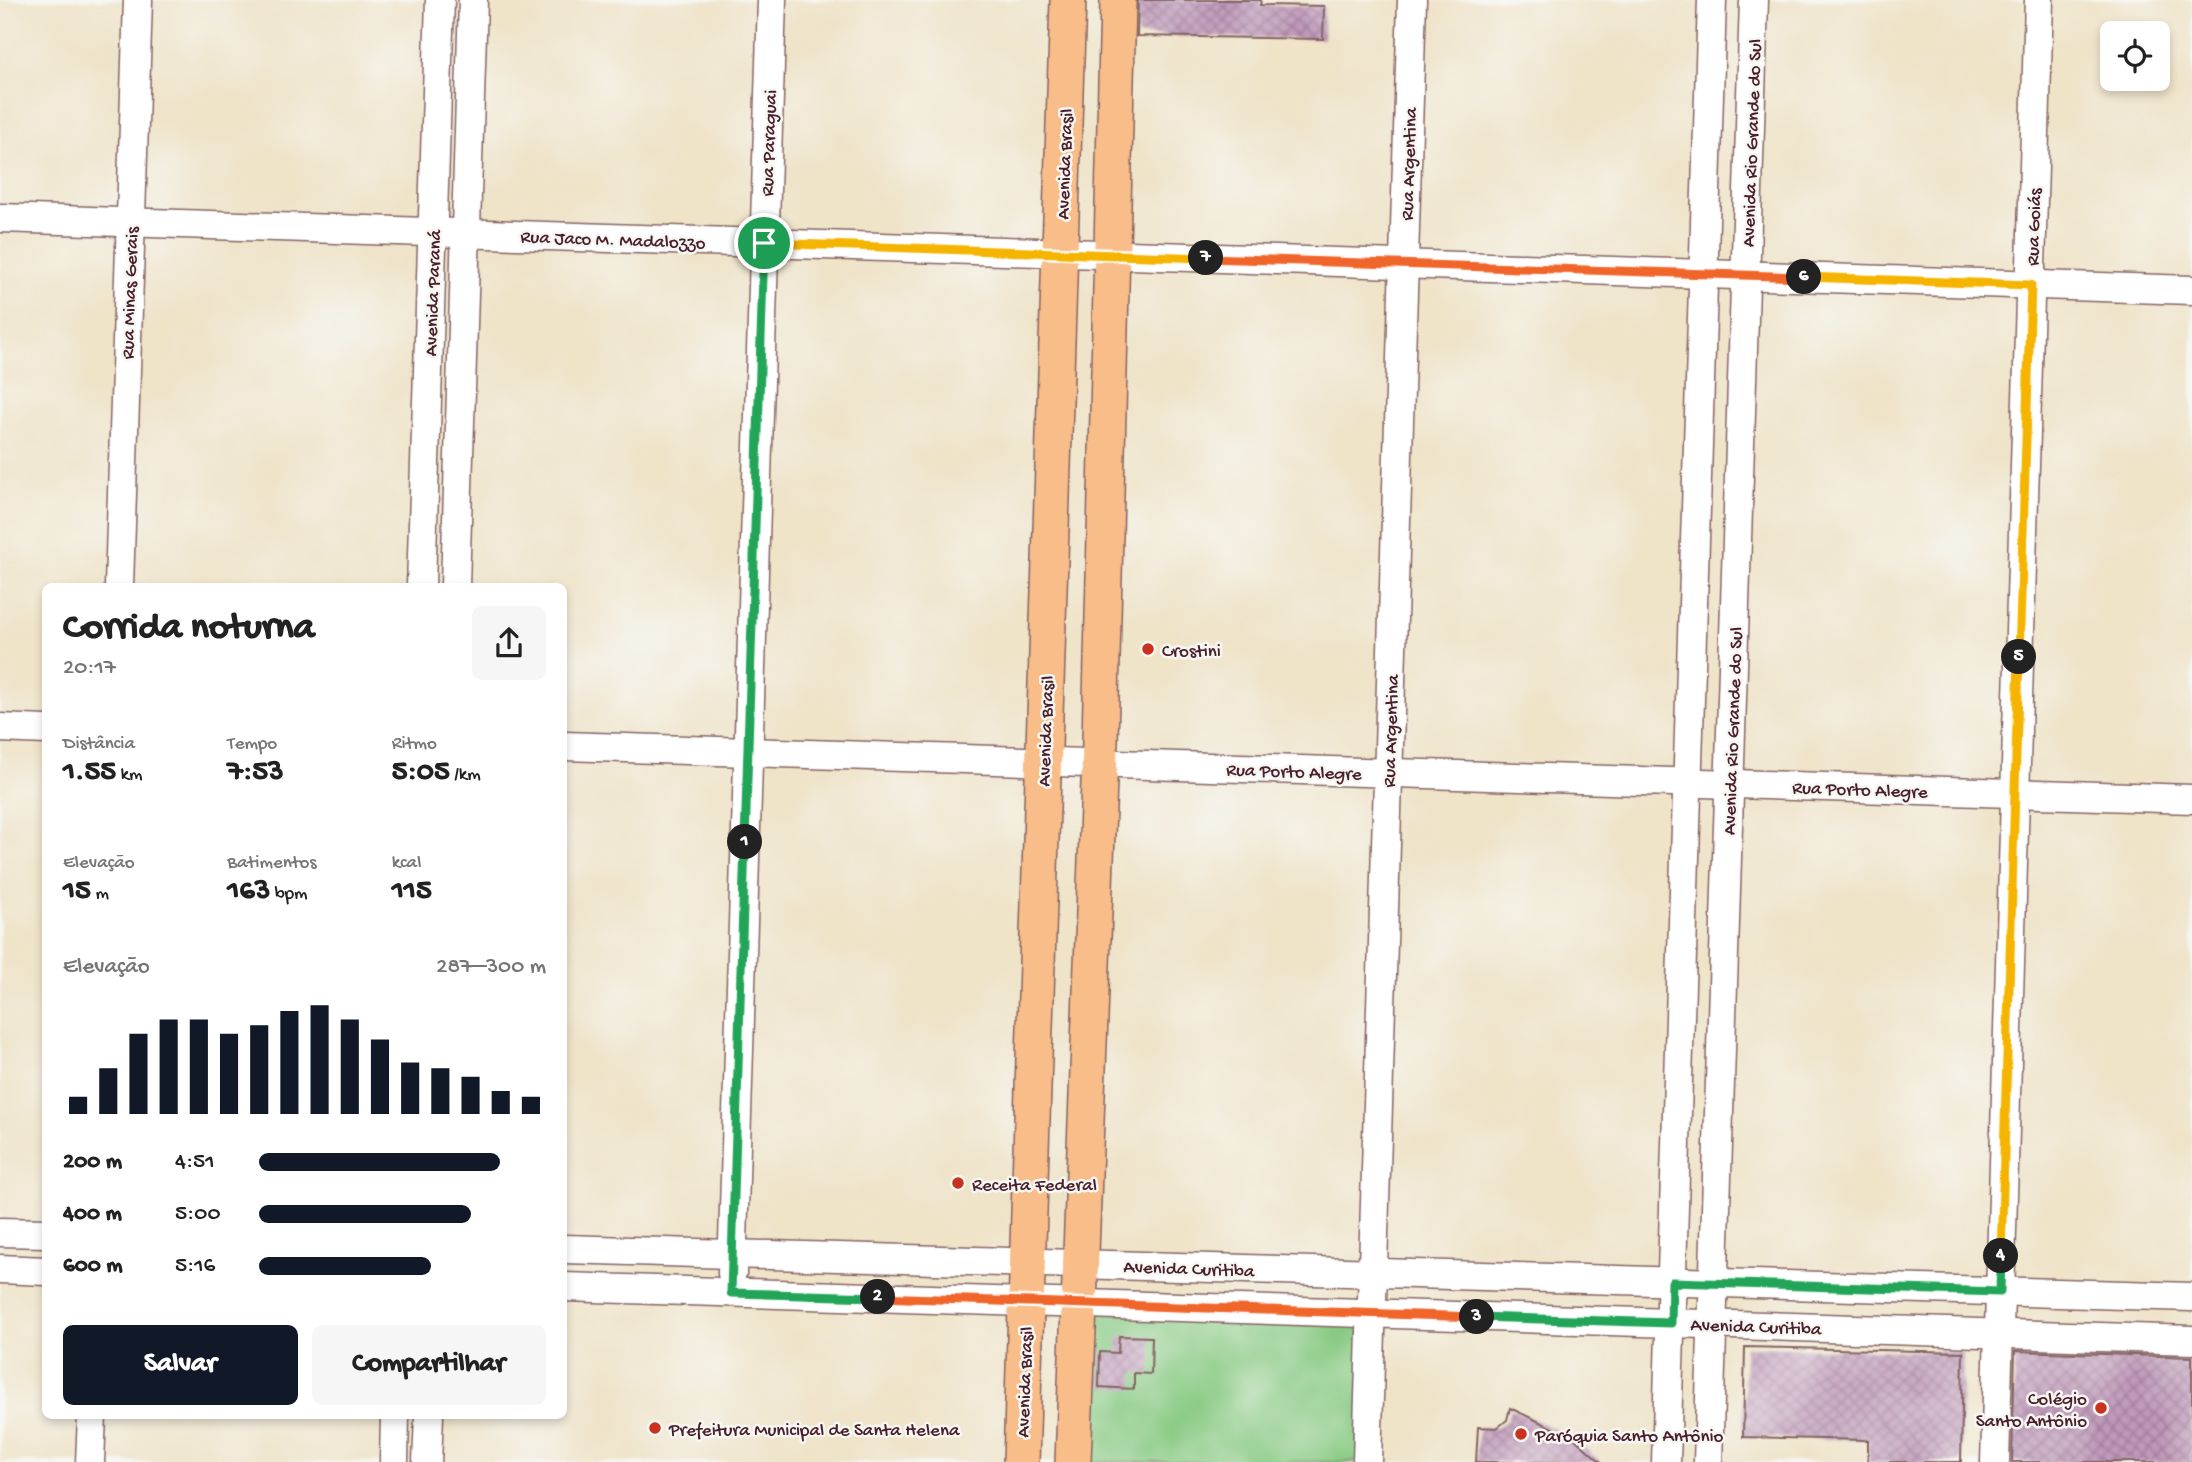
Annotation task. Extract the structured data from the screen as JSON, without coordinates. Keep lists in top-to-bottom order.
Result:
{
  "streets": {
    "main road": ["Avenida Brasil"],
    "street": [
      "Rua Paraguai",
      "Avenida Rio Grande do Sul",
      "Rua Argentina",
      "Rua Goiás",
      "Rua Jaco M. Madalozzo",
      "Rua Minas Gerais",
      "Avenida Paraná",
      "Rua Porto Alegre",
      "Avenida Curitiba"
    ]
  },
  "crossings": [
    ["Rua Paraguai", "Rua Jaco M. Madalozzo"],
    ["Rua Paraguai", "Rua Porto Alegre"],
    ["Rua Paraguai", "Avenida Curitiba"],
    ["Avenida Rio Grande do Sul", "Rua Jaco M. Madalozzo"],
    ["Avenida Rio Grande do Sul", "Rua Porto Alegre"],
    ["Avenida Rio Grande do Sul", "Avenida Curitiba"],
    ["Avenida Brasil", "Rua Jaco M. Madalozzo"],
    ["Avenida Brasil", "Rua Porto Alegre"],
    ["Avenida Brasil", "Avenida Curitiba"],
    ["Rua Argentina", "Rua Jaco M. Madalozzo"],
    ["Rua Argentina", "Rua Porto Alegre"],
    ["Rua Argentina", "Avenida Curitiba"],
    ["Rua Goiás", "Rua Jaco M. Madalozzo"],
    ["Rua Goiás", "Rua Porto Alegre"],
    ["Rua Goiás", "Avenida Curitiba"],
    ["Rua Jaco M. Madalozzo", "Rua Minas Gerais"],
    ["Rua Jaco M. Madalozzo", "Avenida Paraná"]
  ],
  "places": [
    "Crostini",
    "Receita Federal",
    "Colégio Santo Antônio",
    "Prefeitura Municipal de Santa Helena",
    "Paróquia Santo Antônio"
  ],
  "page": {
    "pins": [
      "7",
      "6",
      "5",
      "1",
      "4",
      "2",
      "3"
    ],
    "heading": ["Corrida noturna", "20:17"],
    "stats": [
      ["Distância", "1.55 km"],
      ["Tempo", "7:53"],
      ["Ritmo", "5:05 /km"],
      ["Elevação", "15 m"],
      ["Batimentos", "163 bpm"],
      ["kcal", "115"]
    ],
    "chart": ["Elevação", "287–300 m"],
    "list": [
      {
        "name": "200 m",
        "note": "4:51"
      },
      {
        "name": "400 m",
        "note": "5:00"
      },
      {
        "name": "600 m",
        "note": "5:16"
      }
    ],
    "buttons": ["Salvar", "Compartilhar"]
  }
}
